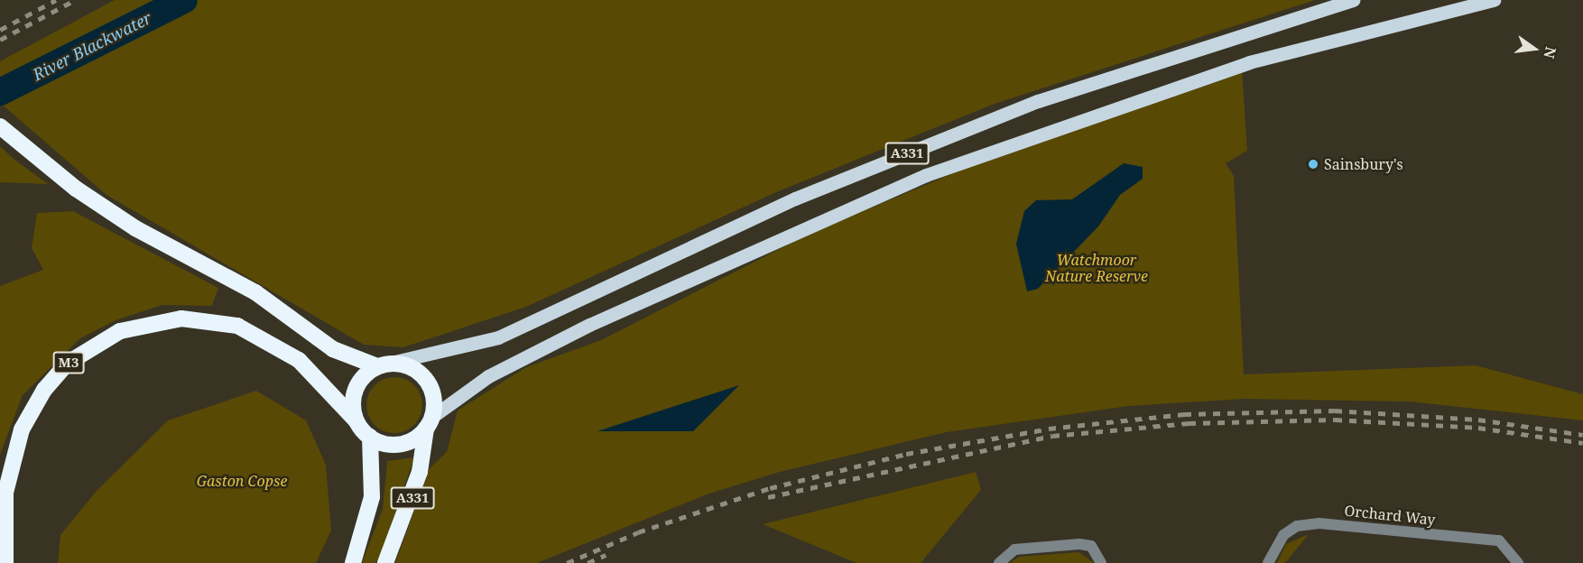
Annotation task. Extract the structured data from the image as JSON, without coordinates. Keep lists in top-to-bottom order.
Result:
{
  "streets": {
    "highway": ["A331", "M3"],
    "street": ["Orchard Way"]
  },
  "crossings": [
    ["A331", "M3"]
  ],
  "water": ["River Blackwater"],
  "parks": ["Watchmoor Nature Reserve", "Gaston Copse"],
  "places": ["Sainsbury's"],
  "north": "right"
}
